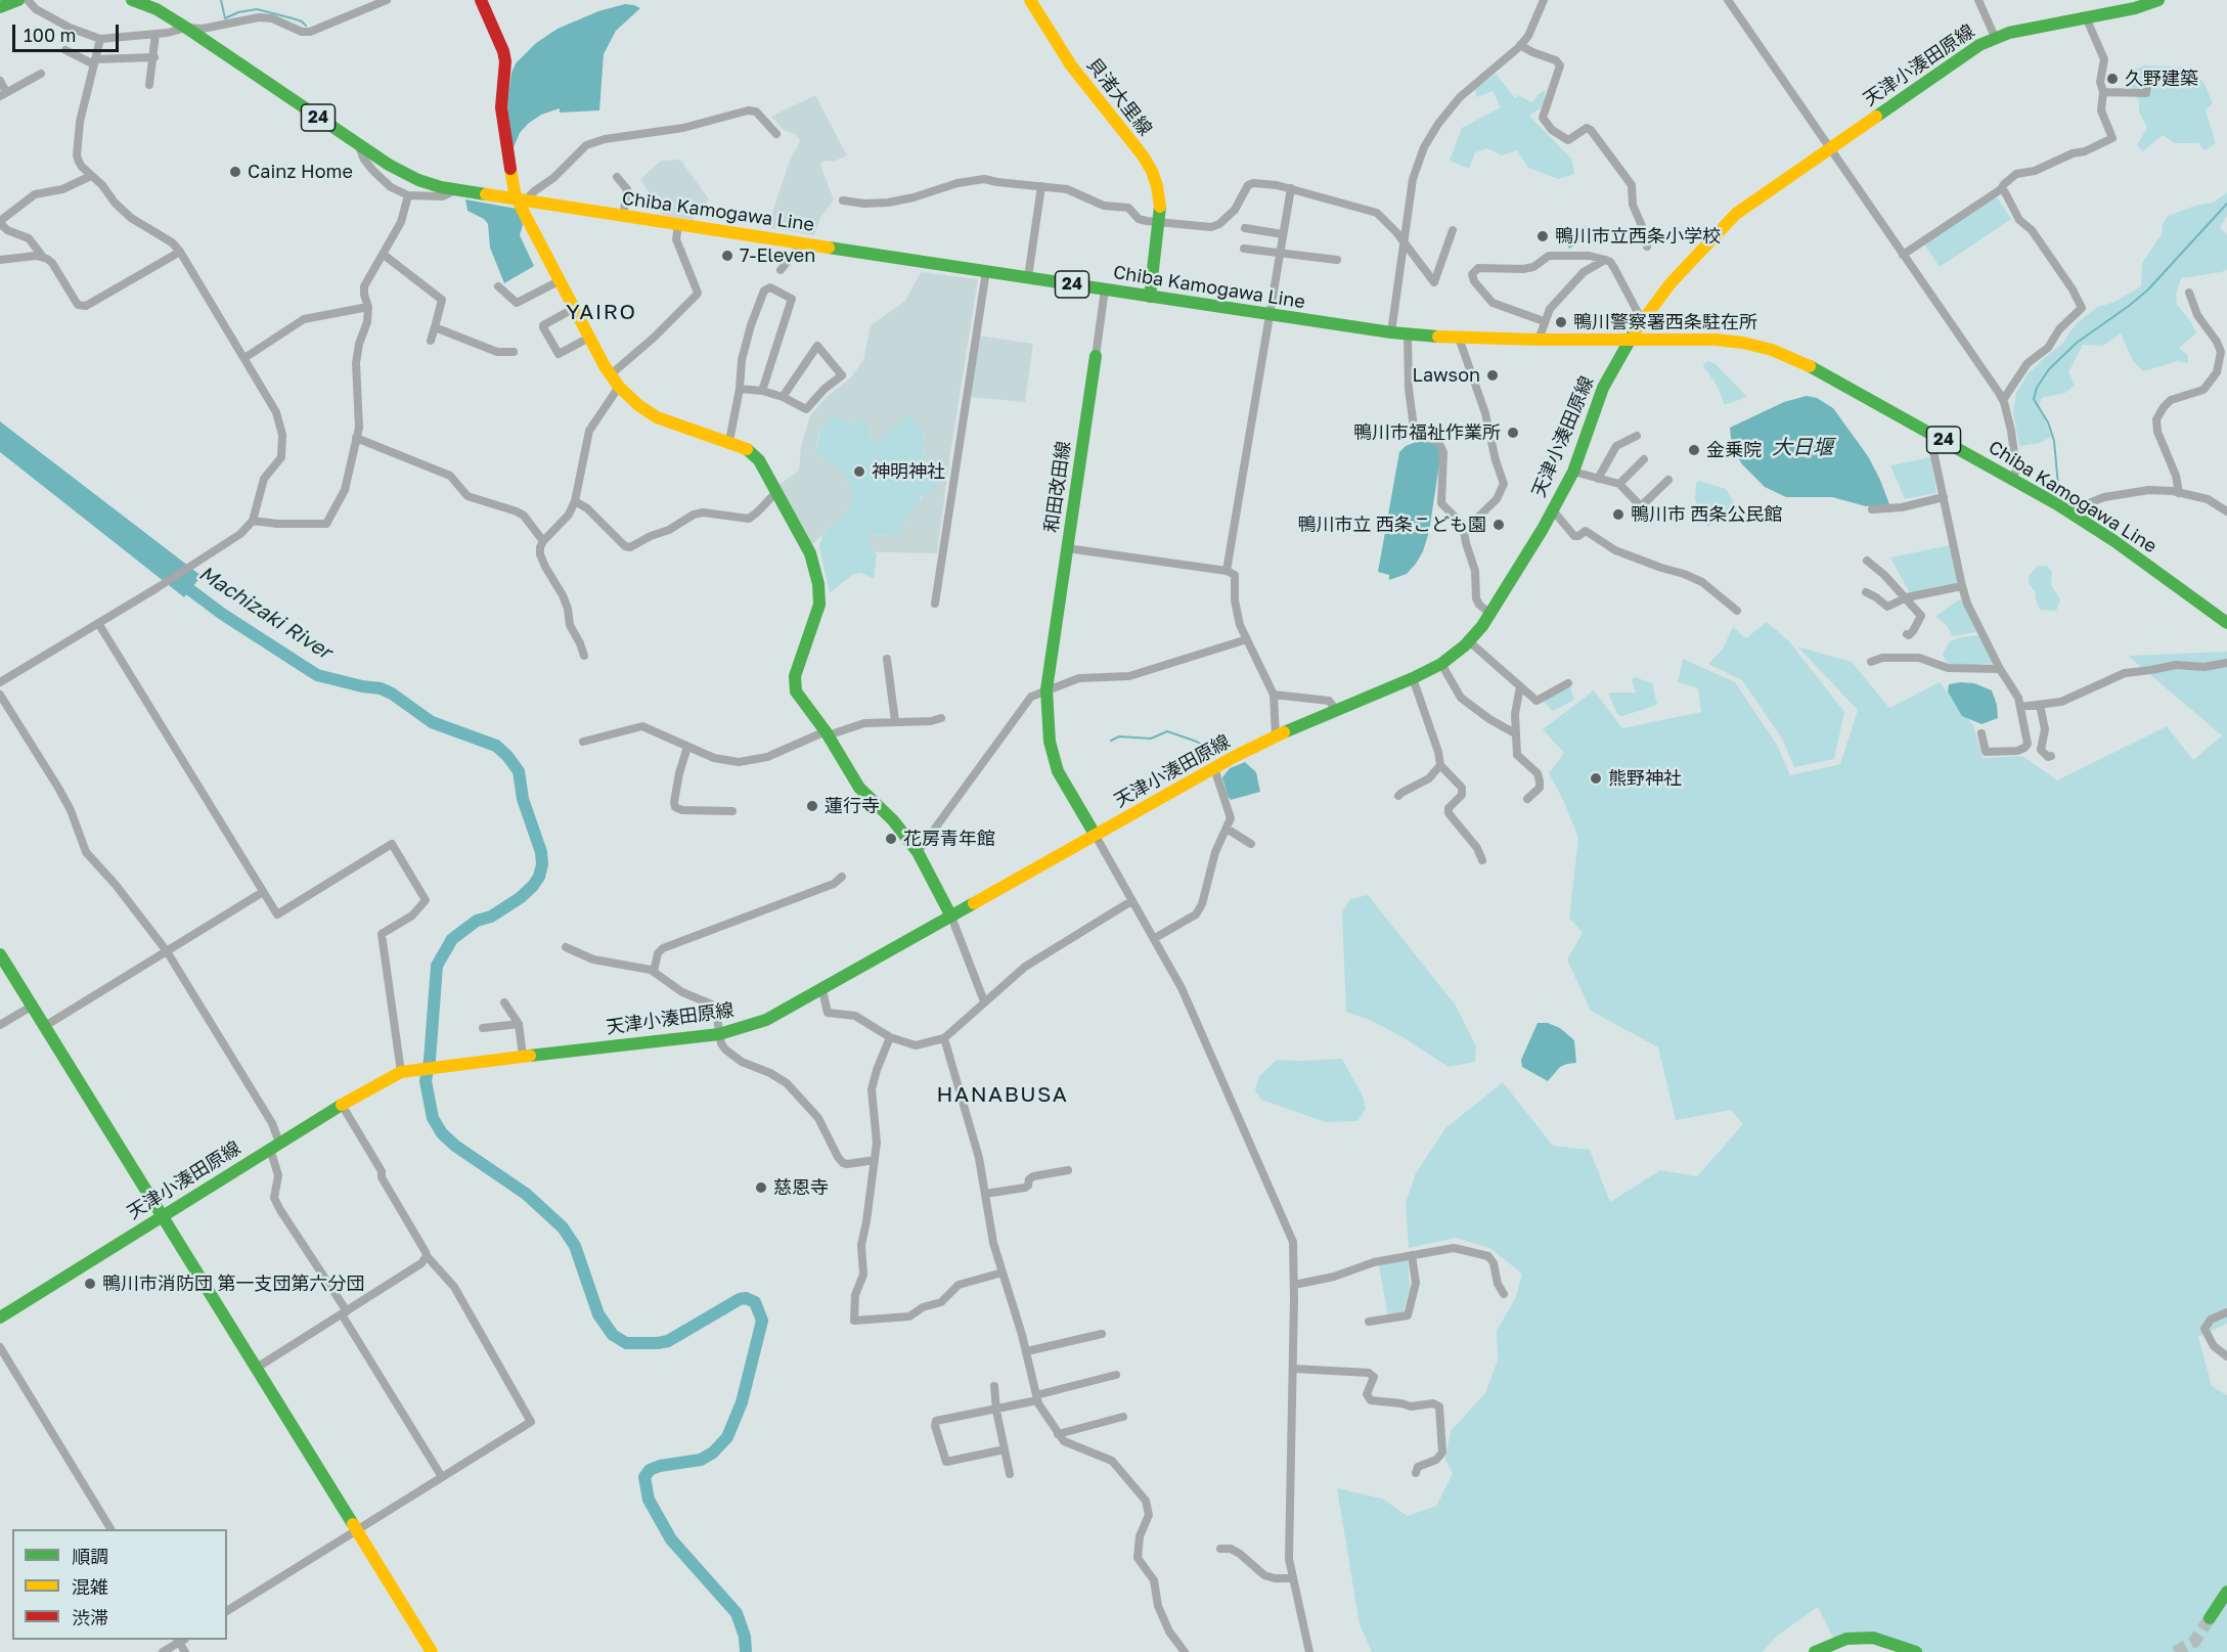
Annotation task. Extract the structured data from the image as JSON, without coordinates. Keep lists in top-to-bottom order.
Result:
{
  "streets": {
    "main road": [
      "天津小湊田原線",
      "貝渚大里線",
      "24",
      "Chiba Kamogawa Line",
      "和田改田線"
    ]
  },
  "crossings": [
    ["天津小湊田原線", "Chiba Kamogawa Line"],
    ["天津小湊田原線", "和田改田線"],
    ["貝渚大里線", "Chiba Kamogawa Line"],
    ["Chiba Kamogawa Line", "和田改田線"]
  ],
  "districts": ["YAIRO", "HANABUSA"],
  "water": ["大日堰", "Machizaki River"],
  "places": [
    "久野建築",
    "Cainz Home",
    "鴨川市立西条小学校",
    "7-Eleven",
    "鴨川警察署西条駐在所",
    "Lawson",
    "鴨川市福祉作業所",
    "金乗院",
    "神明神社",
    "鴨川市 西条公民館",
    "鴨川市立 西条こども園",
    "熊野神社",
    "蓮行寺",
    "花房青年館",
    "慈恩寺",
    "鴨川市消防団 第一支団第六分団"
  ],
  "legend": ["順調", "混雑", "渋滞"],
  "scale_bar": "100 m"
}
